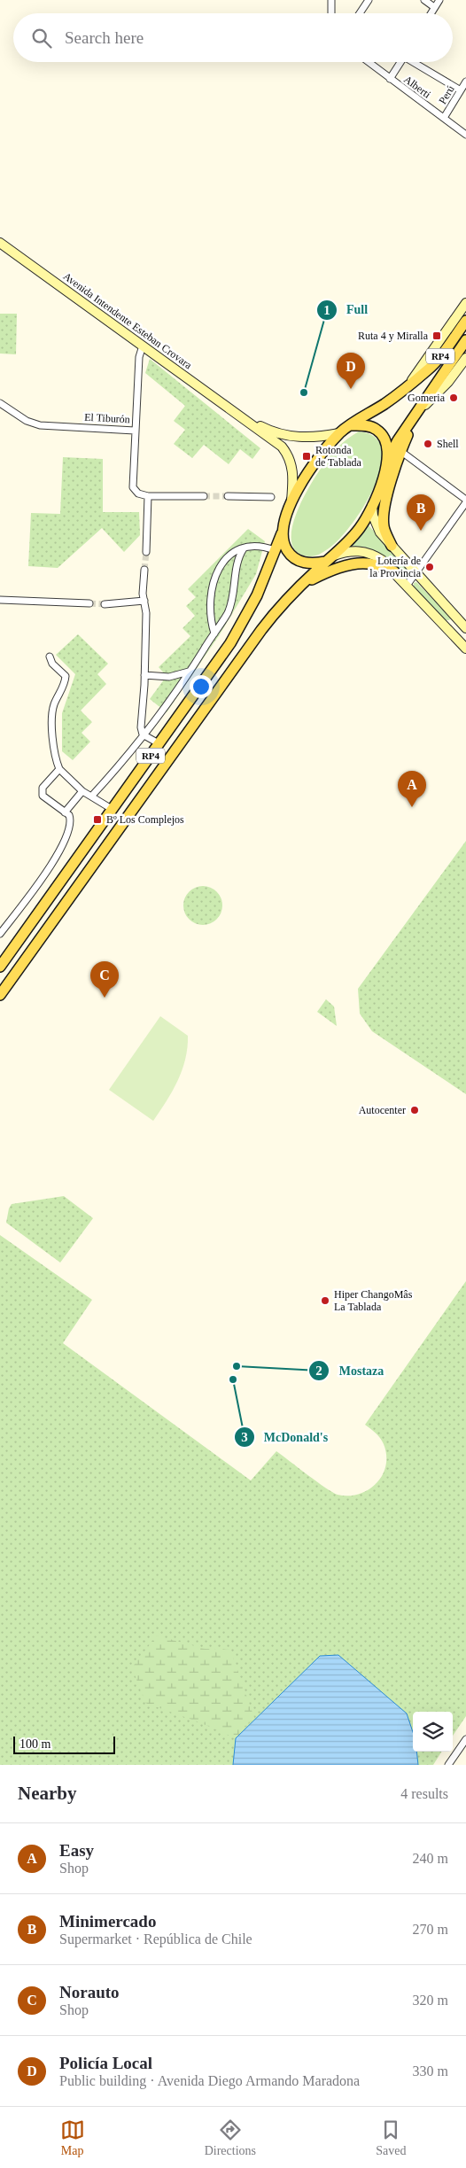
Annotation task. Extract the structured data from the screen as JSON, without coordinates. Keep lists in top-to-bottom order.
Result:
{
  "streets": {
    "main road": ["Avenida Intendente Esteban Crovara", "RP4"],
    "street": ["Alberti", "Perú", "El Tiburón"]
  },
  "crossings": [
    ["Alberti", "Perú"],
    ["Avenida Intendente Esteban Crovara", "RP4"],
    ["Avenida Intendente Esteban Crovara", "El Tiburón"]
  ],
  "places": {
    "transit": ["Ruta 4 y Miralla", "Rotonda de Tablada", "Bº Los Complejos"],
    "other": [
      "Full",
      "Gomeria",
      "Shell",
      "Lotería de la Provincia",
      "Autocenter",
      "Hiper ChangoMâs La Tablada",
      "Mostaza",
      "McDonald's"
    ]
  },
  "scale_bar": "100 m",
  "page": {
    "search": "Search here",
    "pins": [
      "D",
      "B",
      "A",
      "C"
    ],
    "scale": "100 m",
    "heading": ["Nearby", "4 results"],
    "list": [
      {
        "mark": "A",
        "name": "Easy",
        "note": "Shop",
        "value": "240 m"
      },
      {
        "mark": "B",
        "name": "Minimercado",
        "note": "Supermarket · República de Chile",
        "value": "270 m"
      },
      {
        "mark": "C",
        "name": "Norauto",
        "note": "Shop",
        "value": "320 m"
      },
      {
        "mark": "D",
        "name": "Policía Local",
        "note": "Public building · Avenida Diego Armando Maradona",
        "value": "330 m"
      }
    ],
    "nav": ["Map", "Directions", "Saved"]
  }
}
